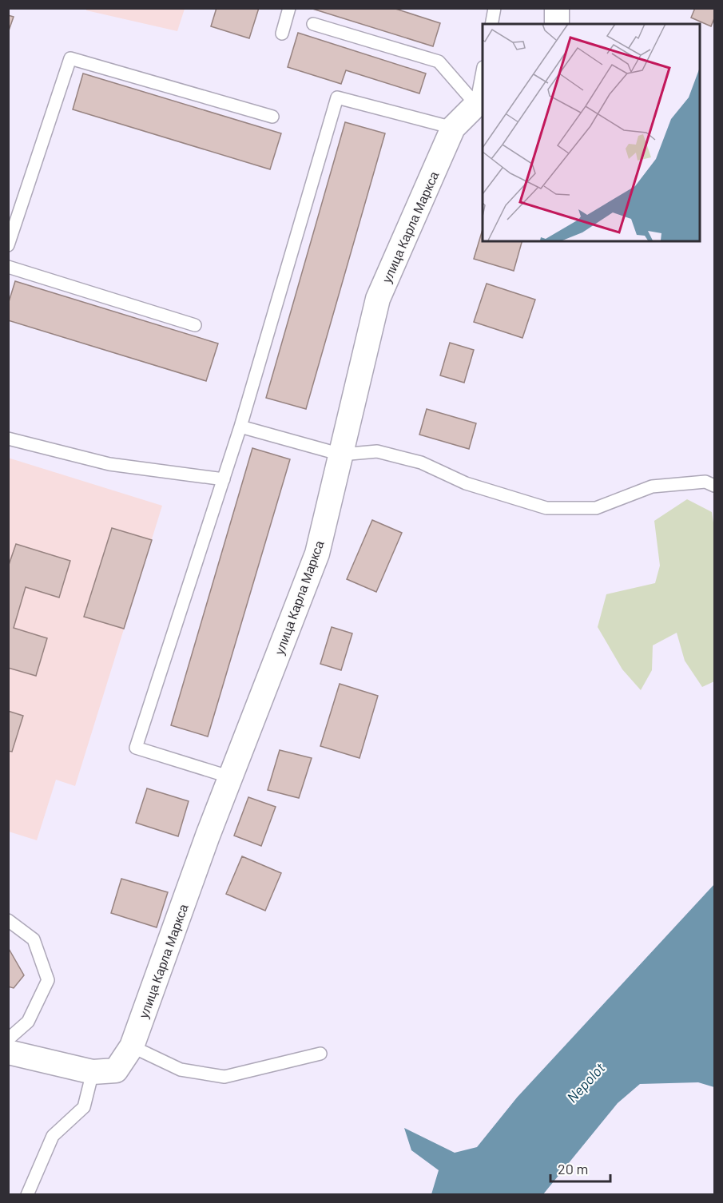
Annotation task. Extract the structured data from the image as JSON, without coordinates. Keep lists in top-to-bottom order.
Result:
{
  "streets": {
    "street": ["улица Карла Маркса"]
  },
  "water": ["Nepolot"],
  "scale_bar": "20 m"
}
